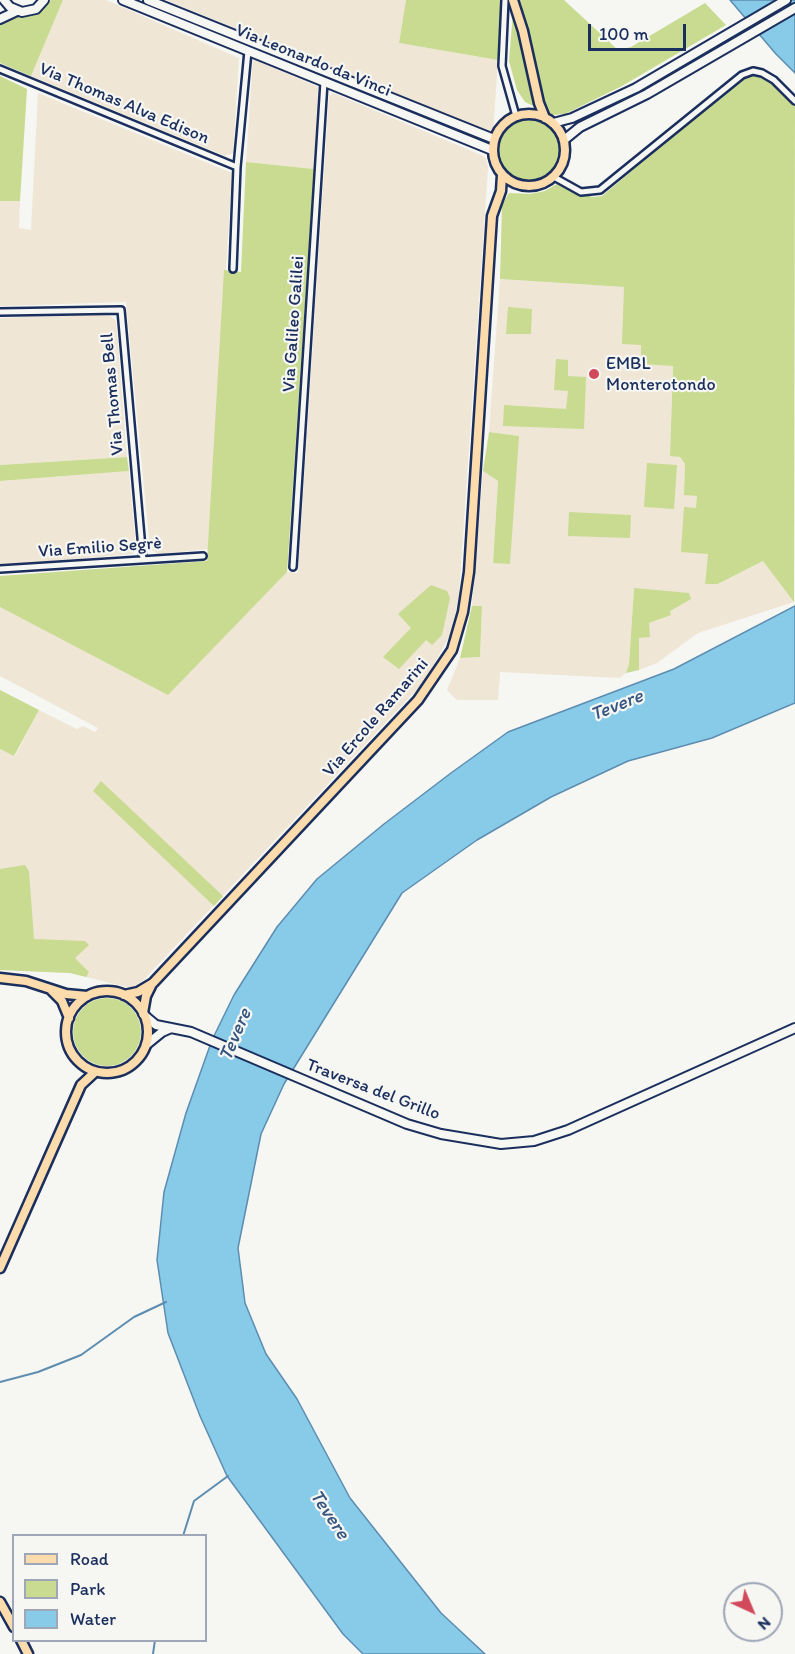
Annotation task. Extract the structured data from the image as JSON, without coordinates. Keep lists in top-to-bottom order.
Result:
{
  "streets": {
    "main road": ["Via Leonardo da Vinci", "Via Ercole Ramarini", "Traversa del Grillo"],
    "street": [
      "Via Thomas Alva Edison",
      "Via Galileo Galilei",
      "Via Thomas Bell",
      "Via Emilio Segrè"
    ]
  },
  "crossings": [
    ["Via Leonardo da Vinci", "Via Galileo Galilei"],
    ["Via Leonardo da Vinci", "Via Ercole Ramarini"],
    ["Via Thomas Bell", "Via Emilio Segrè"],
    ["Via Ercole Ramarini", "Traversa del Grillo"]
  ],
  "water": ["Tevere"],
  "places": ["EMBL Monterotondo"],
  "legend": ["Road", "Park", "Water"],
  "scale_bar": "100 m",
  "north": "bottom right"
}
